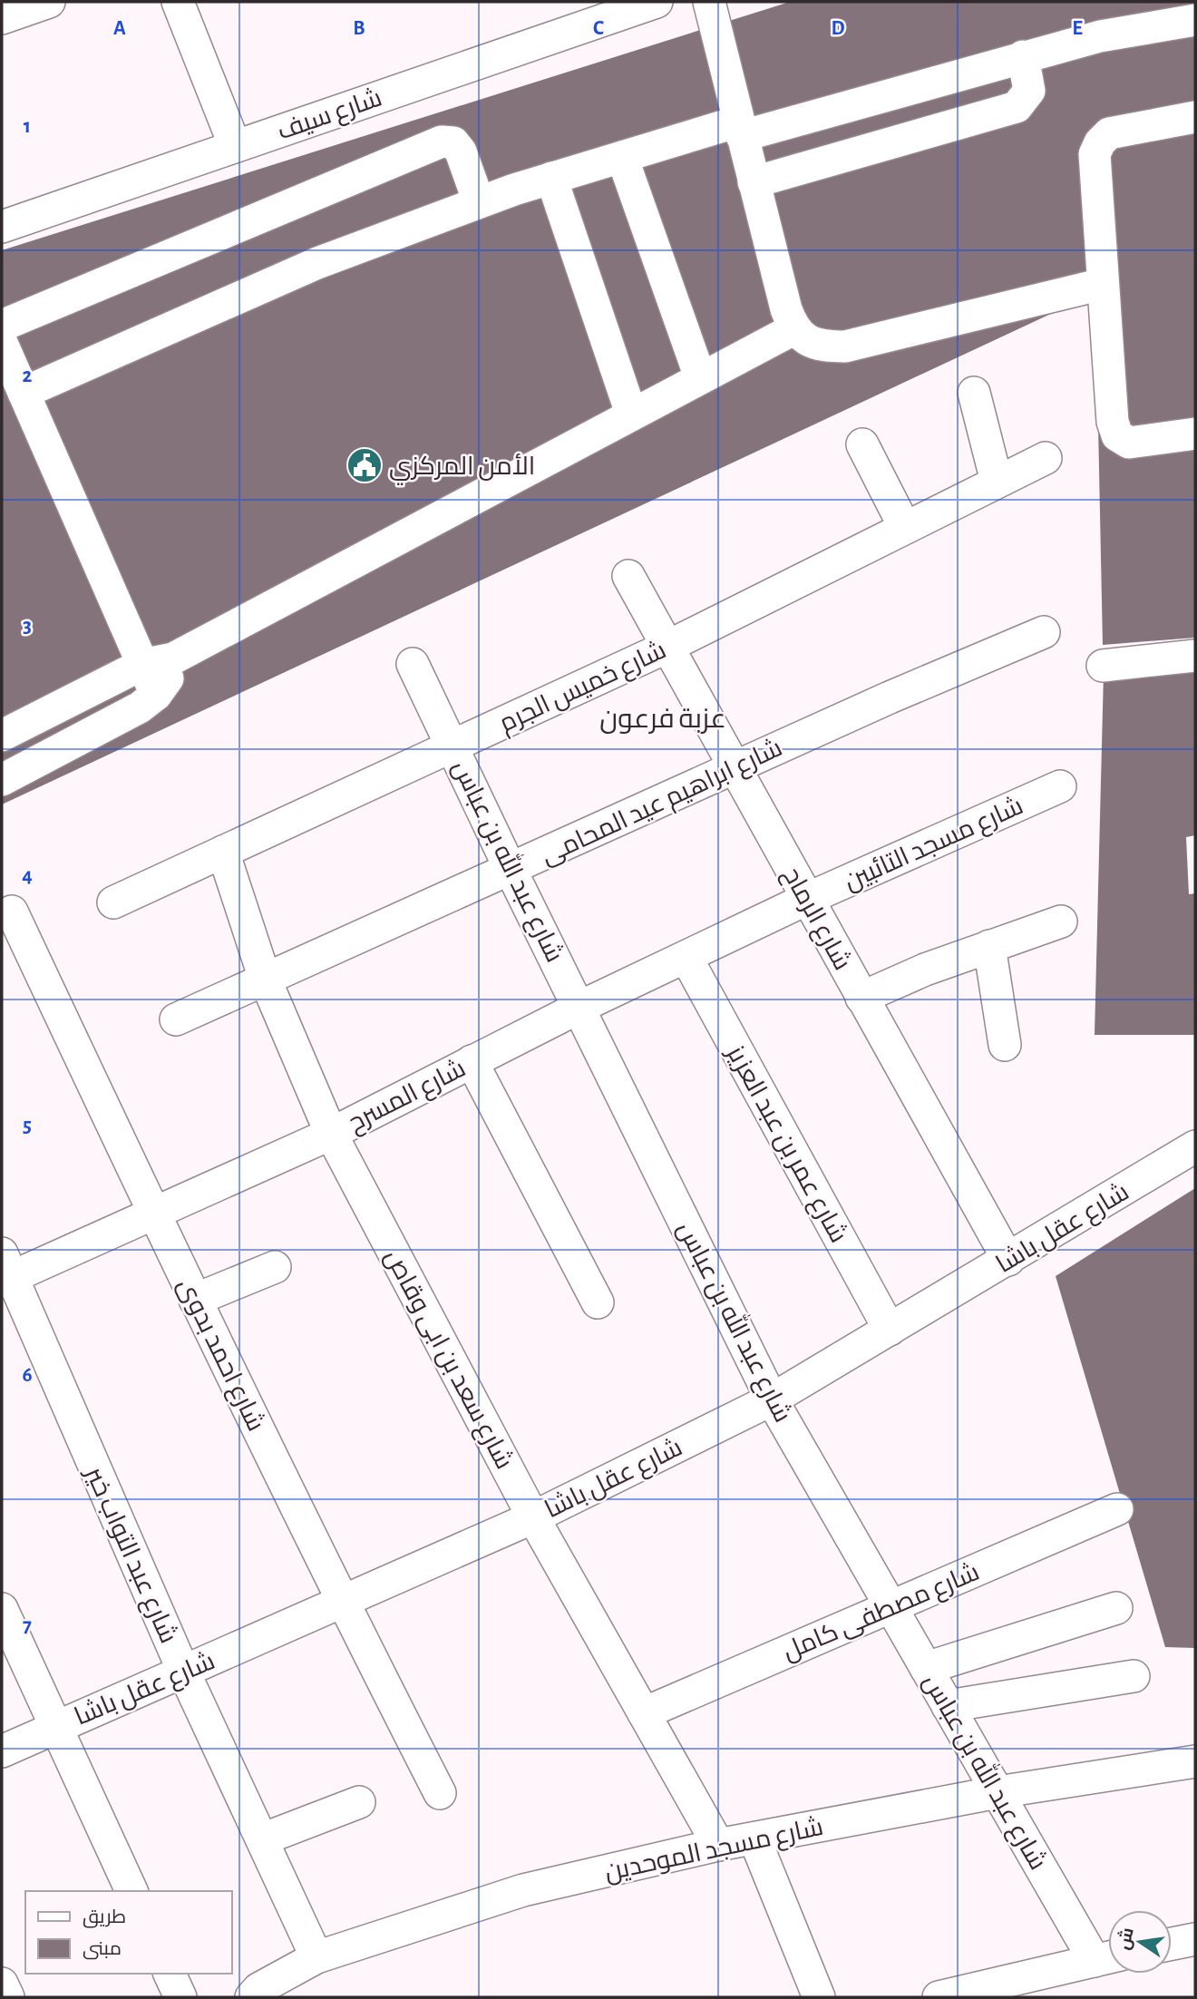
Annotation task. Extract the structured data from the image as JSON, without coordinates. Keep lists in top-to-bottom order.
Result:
{
  "streets": {
    "street": [
      "شارع سيف",
      "شارع خميس الجرم",
      "شارع ابراهيم عيد المحامى",
      "شارع مسجد التائبين",
      "شارع عبد الله بن عباس",
      "شارع الرماح",
      "شارع المسرح",
      "شارع عمر بن عبد العزيز",
      "شارع عقل باشا",
      "شارع احمد بدوى",
      "شارع سعد بن ابى وقاص",
      "شارع عبد التواب خير",
      "شارع مصطفى كامل",
      "شارع مسجد الموحدين"
    ]
  },
  "crossings": [
    ["شارع خميس الجرم", "شارع عبد الله بن عباس"],
    ["شارع خميس الجرم", "شارع الرماح"],
    ["شارع خميس الجرم", "شارع سعد بن ابى وقاص"],
    ["شارع ابراهيم عيد المحامى", "شارع عبد الله بن عباس"],
    ["شارع ابراهيم عيد المحامى", "شارع الرماح"],
    ["شارع ابراهيم عيد المحامى", "شارع سعد بن ابى وقاص"],
    ["شارع مسجد التائبين", "شارع الرماح"],
    ["شارع مسجد التائبين", "شارع المسرح"],
    ["شارع عبد الله بن عباس", "شارع المسرح"],
    ["شارع عبد الله بن عباس", "شارع عقل باشا"],
    ["شارع عبد الله بن عباس", "شارع مصطفى كامل"],
    ["شارع عبد الله بن عباس", "شارع مسجد الموحدين"],
    ["شارع الرماح", "شارع المسرح"],
    ["شارع الرماح", "شارع عقل باشا"],
    ["شارع المسرح", "شارع عمر بن عبد العزيز"],
    ["شارع المسرح", "شارع احمد بدوى"],
    ["شارع المسرح", "شارع سعد بن ابى وقاص"],
    ["شارع المسرح", "شارع عبد التواب خير"],
    ["شارع عمر بن عبد العزيز", "شارع عقل باشا"],
    ["شارع عقل باشا", "شارع احمد بدوى"],
    ["شارع عقل باشا", "شارع سعد بن ابى وقاص"],
    ["شارع عقل باشا", "شارع عبد التواب خير"],
    ["شارع سعد بن ابى وقاص", "شارع مصطفى كامل"],
    ["شارع سعد بن ابى وقاص", "شارع مسجد الموحدين"],
    ["شارع عبد التواب خير", "شارع مسجد الموحدين"]
  ],
  "districts": ["عزبة فرعون"],
  "places": {
    "public building": ["الأمن المركزي"]
  },
  "legend": ["طريق", "مبنى"],
  "north": "left",
  "grid": {
    "columns": [
      "A",
      "B",
      "C",
      "D",
      "E"
    ],
    "rows": [
      "1",
      "2",
      "3",
      "4",
      "5",
      "6",
      "7"
    ]
  }
}
